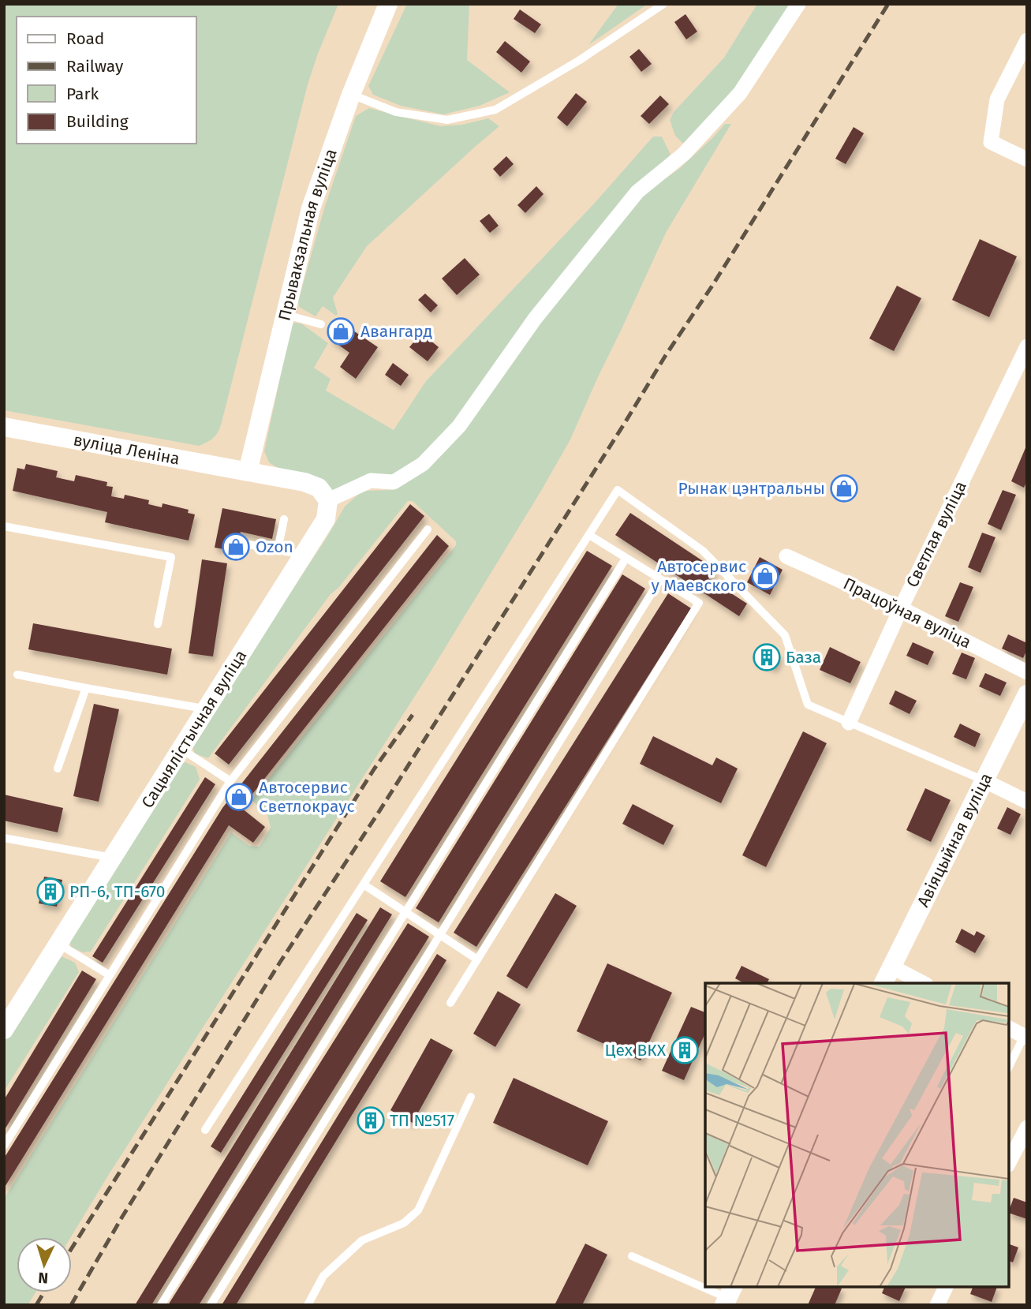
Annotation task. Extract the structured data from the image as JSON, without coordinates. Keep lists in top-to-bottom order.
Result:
{
  "streets": {
    "street": [
      "Прывакзальная вуліца",
      "вуліца Леніна",
      "Светлая вуліца",
      "Працоўная вуліца",
      "Сацыялістычная вуліца",
      "Авіяцыйная вуліца"
    ]
  },
  "crossings": [
    ["Прывакзальная вуліца", "вуліца Леніна"],
    ["Светлая вуліца", "Працоўная вуліца"]
  ],
  "places": {
    "shop": [
      "Авангард",
      "Рынак цэнтральны",
      "Ozon",
      "Автосервис у Маевского",
      "Автосервис Светлокраус"
    ],
    "building": [
      "База",
      "РП-6, ТП-670",
      "Цех ВКХ",
      "ТП №517"
    ]
  },
  "legend": [
    "Road",
    "Railway",
    "Park",
    "Building"
  ],
  "north": "bottom"
}
